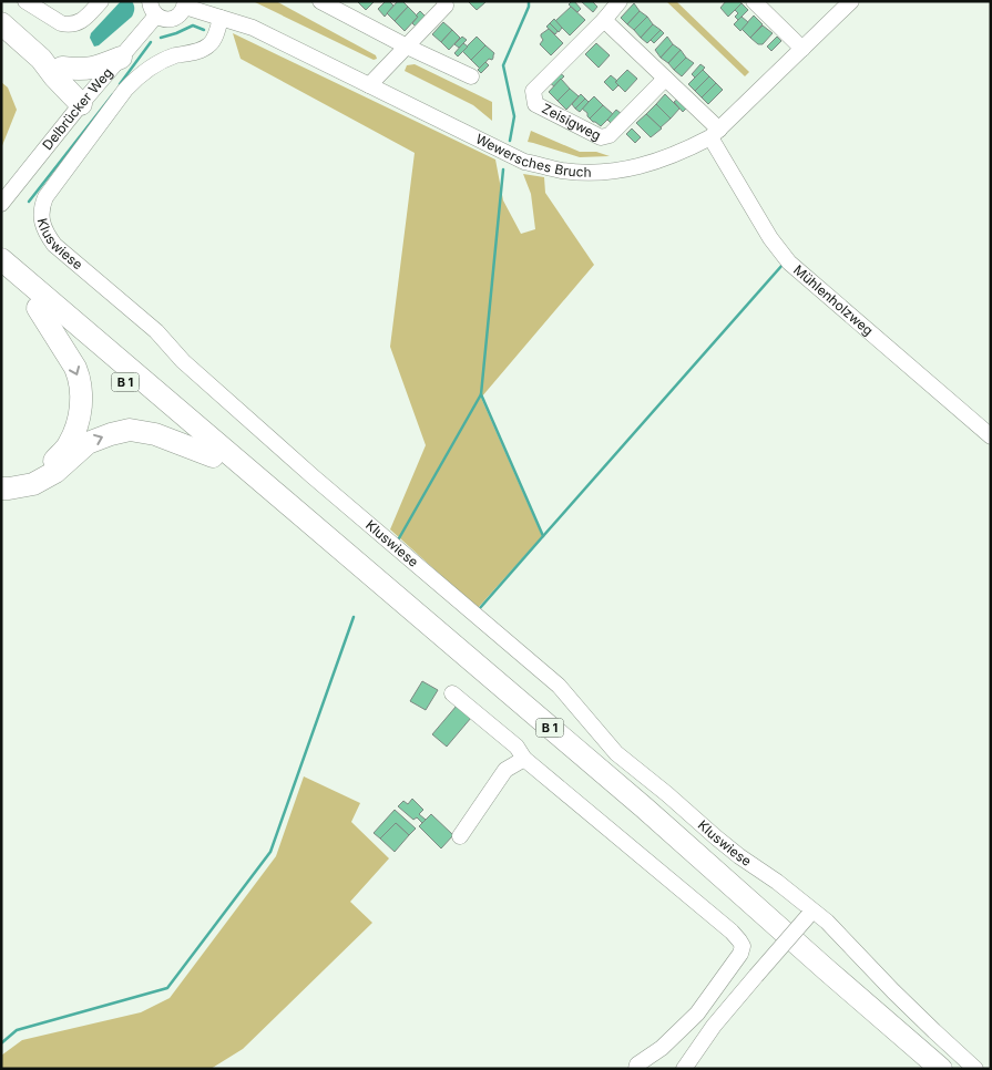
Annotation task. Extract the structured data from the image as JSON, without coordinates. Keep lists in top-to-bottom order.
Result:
{
  "streets": {
    "highway": ["B 1"],
    "street": [
      "Delbrücker Weg",
      "Zeisigweg",
      "Wewersches Bruch",
      "Kluswiese",
      "Mühlenholzweg"
    ]
  },
  "crossings": [
    ["Wewersches Bruch", "Kluswiese"],
    ["Wewersches Bruch", "Mühlenholzweg"]
  ]
}
